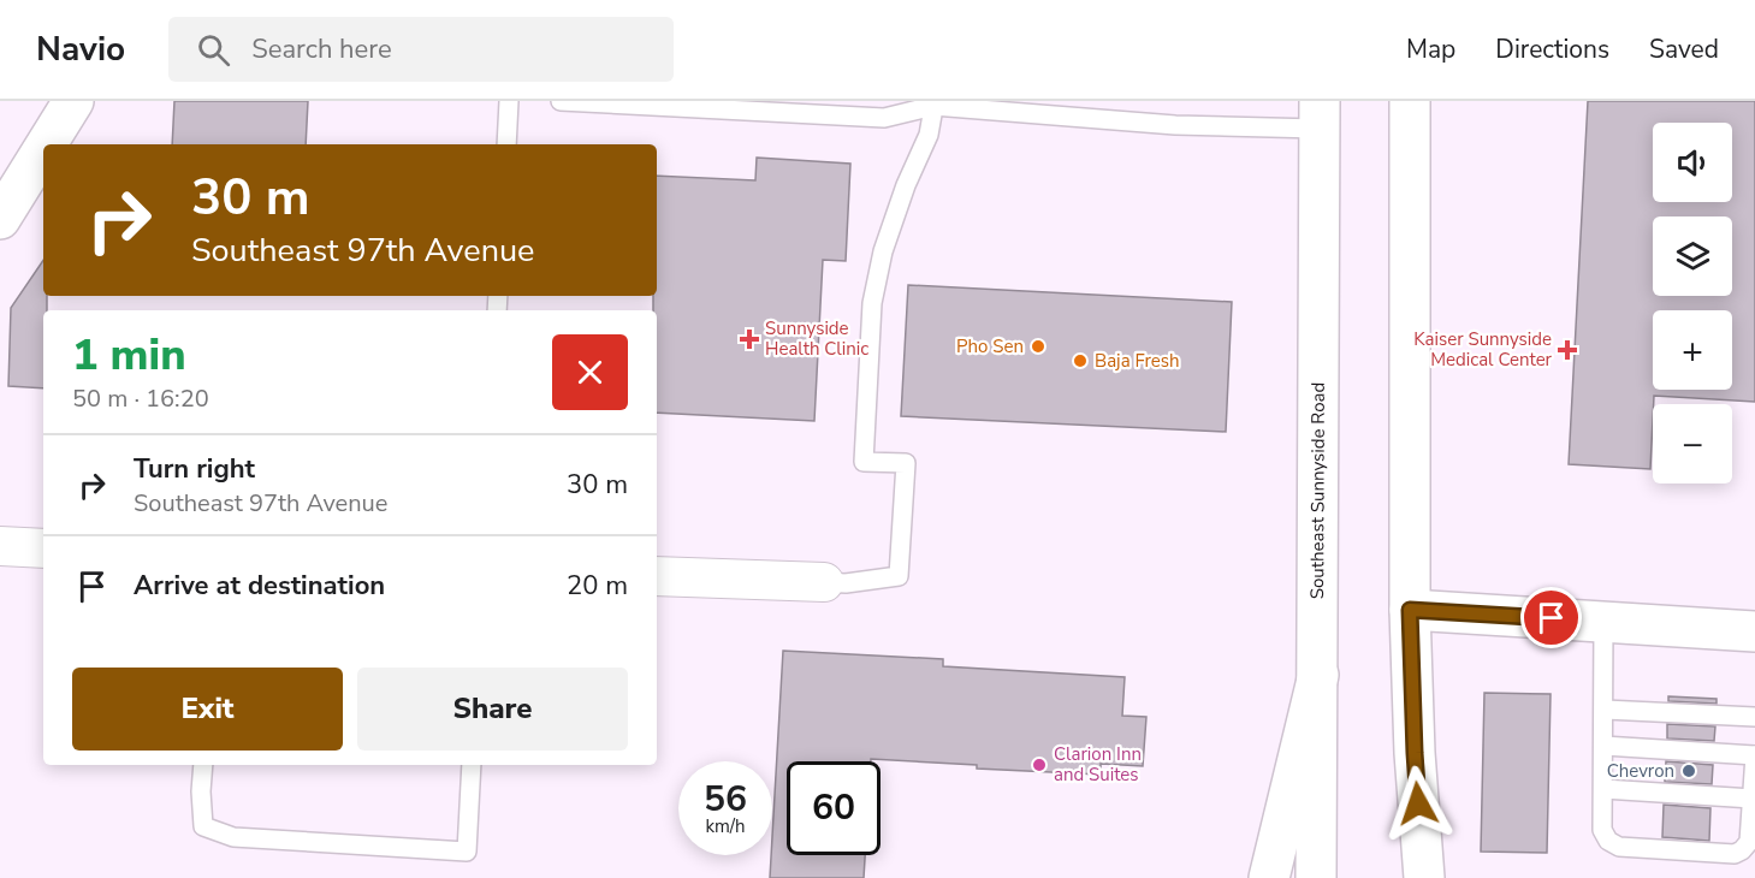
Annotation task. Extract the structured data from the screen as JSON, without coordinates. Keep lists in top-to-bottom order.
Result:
{
  "streets": {
    "main road": ["Southeast Sunnyside Road"]
  },
  "places": {
    "health": ["Sunnyside Health Clinic", "Kaiser Sunnyside Medical Center"],
    "other": [
      "Pho Sen",
      "Baja Fresh",
      "Clarion Inn and Suites",
      "Chevron"
    ]
  },
  "page": {
    "header": "Navio",
    "search": "Search here",
    "nav": ["Map", "Directions", "Saved"],
    "map_buttons": ["+", "−"],
    "turn": ["30 m", "Southeast 97th Avenue"],
    "heading": ["1 min", "50 m · 16:20"],
    "list": [
      {
        "name": "Turn right",
        "note": "Southeast 97th Avenue",
        "value": "30 m"
      },
      {
        "name": "Arrive at destination",
        "value": "20 m"
      }
    ],
    "buttons": ["Exit", "Share"],
    "speed": "56 km/h",
    "limit": "60"
  }
}
